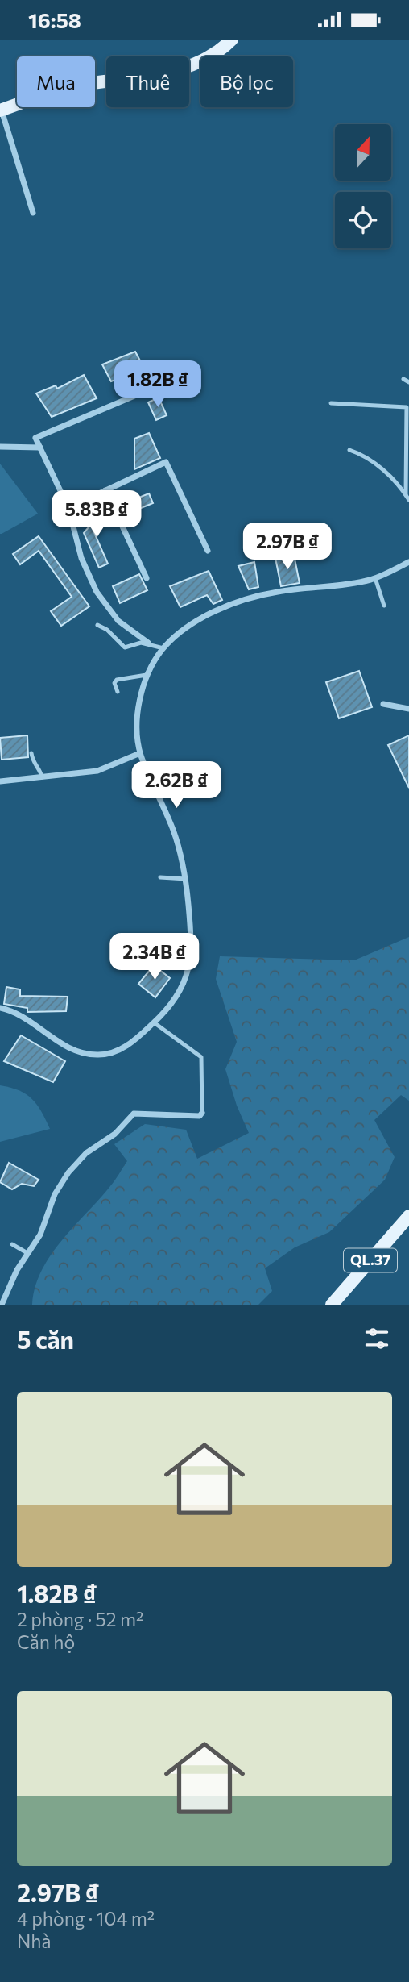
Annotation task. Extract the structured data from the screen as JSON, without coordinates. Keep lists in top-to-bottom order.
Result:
{
  "streets": {
    "main road": ["QL.37"]
  },
  "north": "top",
  "page": {
    "status": "16:58",
    "chip": ["Mua", "Thuê", "Bộ lọc"],
    "price": [
      "1.82B ₫",
      "5.83B ₫",
      "2.97B ₫",
      "2.62B ₫",
      "2.34B ₫"
    ],
    "heading": "5 căn",
    "list": [
      {
        "name": "1.82B ₫",
        "note": "2 phòng · 52 m² · Căn hộ"
      },
      {
        "name": "2.97B ₫",
        "note": "4 phòng · 104 m² · Nhà"
      }
    ]
  }
}
